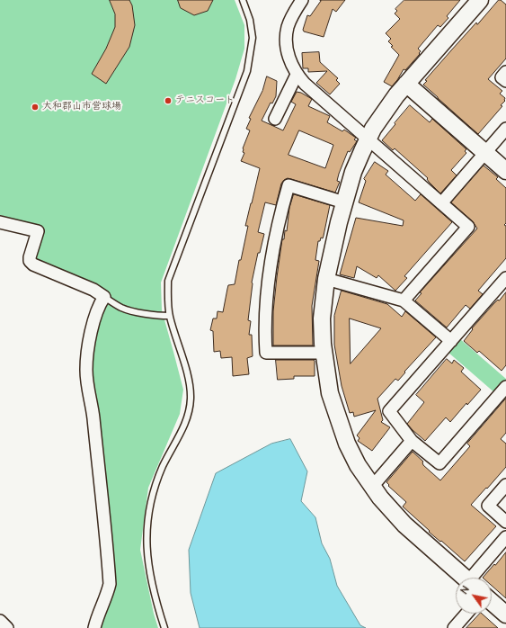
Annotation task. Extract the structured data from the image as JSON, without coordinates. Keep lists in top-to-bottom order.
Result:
{
  "places": ["テニスコート", "大和郡山市営球場"],
  "north": "top left"
}
